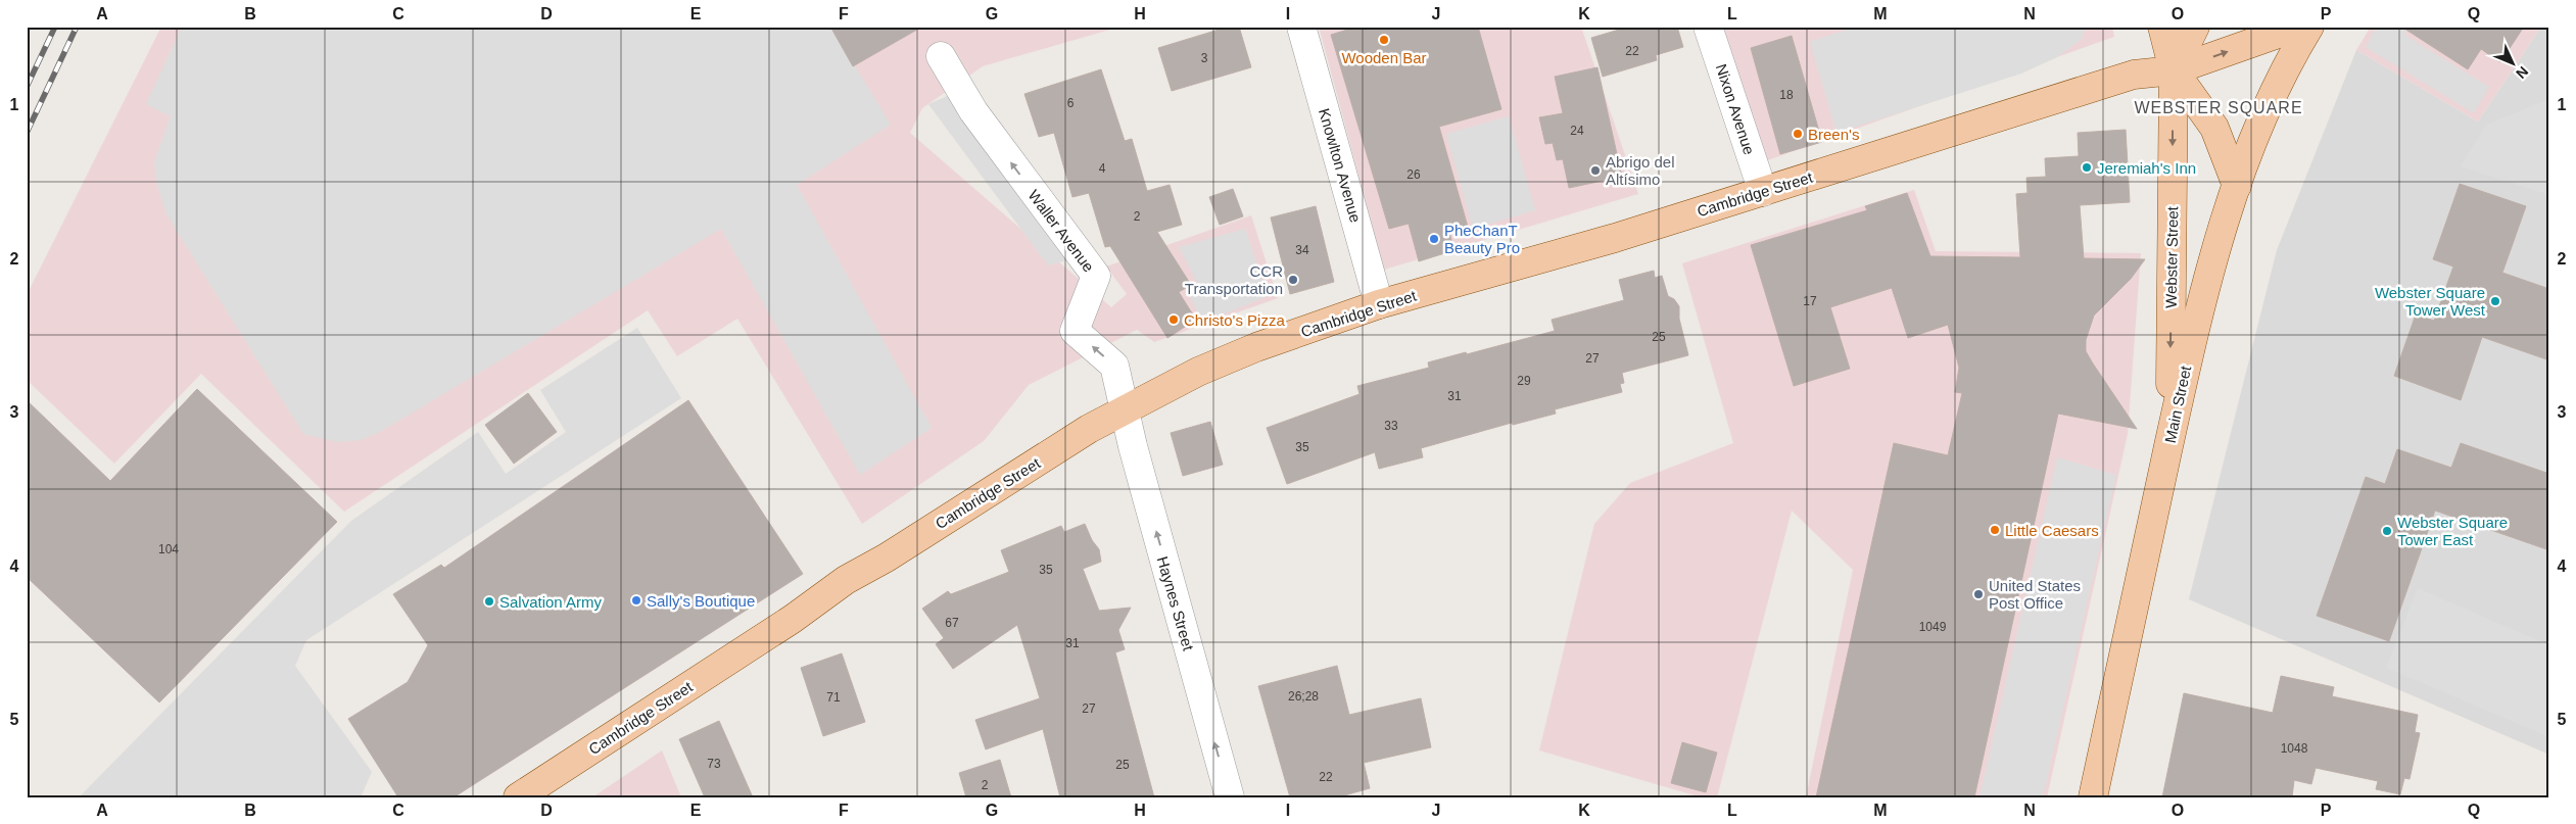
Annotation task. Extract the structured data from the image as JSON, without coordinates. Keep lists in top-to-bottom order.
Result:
{
  "streets": {
    "main road": ["Cambridge Street", "Webster Street", "Main Street"],
    "street": [
      "Nixon Avenue",
      "Knowlton Avenue",
      "Waller Avenue",
      "Haynes Street"
    ]
  },
  "crossings": [
    ["Nixon Avenue", "Cambridge Street"],
    ["Knowlton Avenue", "Cambridge Street"],
    ["Cambridge Street", "Waller Avenue"],
    ["Cambridge Street", "Webster Street"],
    ["Cambridge Street", "Haynes Street"],
    ["Waller Avenue", "Haynes Street"],
    ["Webster Street", "Main Street"]
  ],
  "one_way": ["Waller Avenue", "Webster Street", "Haynes Street"],
  "districts": ["WEBSTER SQUARE"],
  "places": [
    "Wooden Bar",
    "Breen's",
    "Jeremiah's Inn",
    "Abrigo del Altísimo",
    "PheChanT Beauty Pro",
    "CCR Transportation",
    "Webster Square Tower West",
    "Christo's Pizza",
    "Little Caesars",
    "Webster Square Tower East",
    "United States Post Office",
    "Sally's Boutique",
    "Salvation Army"
  ],
  "house_numbers": [
    "22",
    "3",
    "18",
    "6",
    "24",
    "4",
    "26",
    "2",
    "34",
    "17",
    "25",
    "27",
    "29",
    "31",
    "33",
    "35",
    "104",
    "35",
    "67",
    "1049",
    "31",
    "26;28",
    "71",
    "27",
    "1048",
    "73",
    "25",
    "22",
    "2"
  ],
  "north": "bottom right",
  "grid": {
    "columns": [
      "A",
      "B",
      "C",
      "D",
      "E",
      "F",
      "G",
      "H",
      "I",
      "J",
      "K",
      "L",
      "M",
      "N",
      "O",
      "P",
      "Q"
    ],
    "rows": [
      "1",
      "2",
      "3",
      "4",
      "5"
    ]
  }
}
